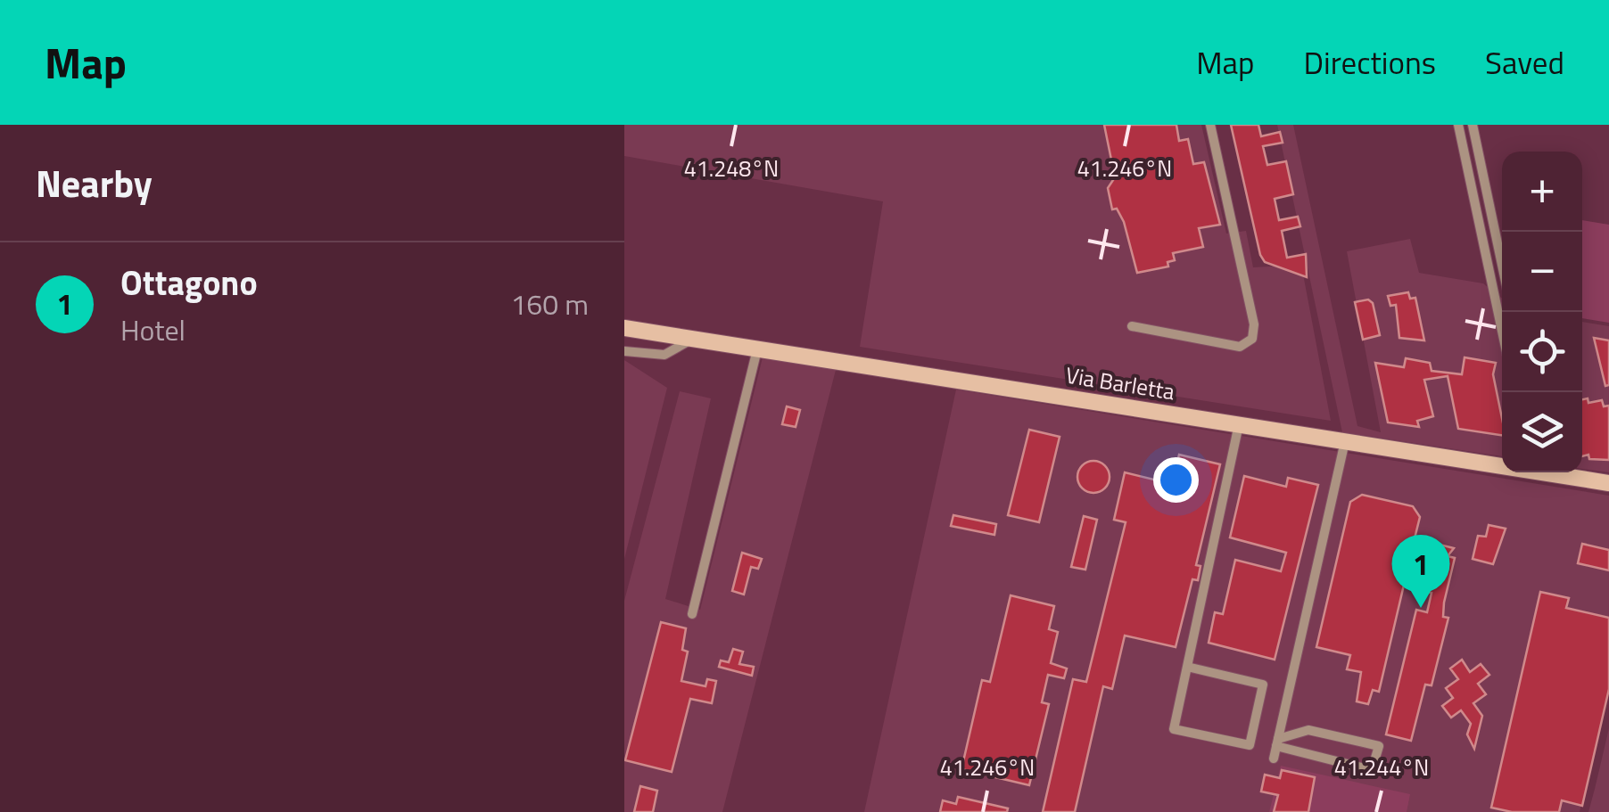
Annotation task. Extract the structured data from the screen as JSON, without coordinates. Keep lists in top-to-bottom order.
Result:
{
  "streets": {
    "main road": ["Via Barletta"]
  },
  "page": {
    "header": "Map",
    "nav": ["Map", "Directions", "Saved"],
    "heading": "Nearby",
    "map_buttons": ["+", "−"],
    "list": [
      {
        "mark": "1",
        "name": "Ottagono",
        "note": "Hotel",
        "value": "160 m"
      }
    ],
    "pins": "1"
  },
  "coordinates": ["41.248°N", "41.246°N", "41.244°N"]
}
